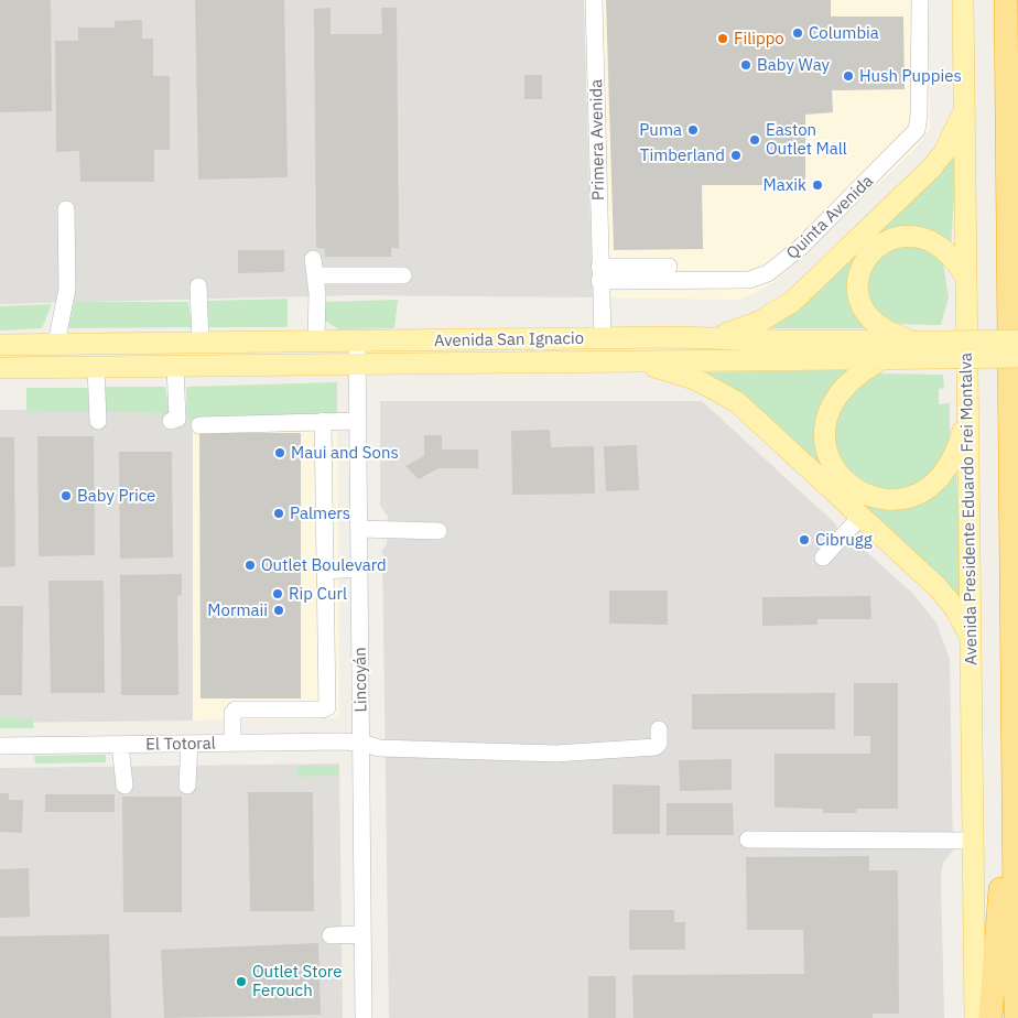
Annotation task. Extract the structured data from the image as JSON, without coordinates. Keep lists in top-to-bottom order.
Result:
{
  "streets": {
    "main road": ["Avenida San Ignacio", "Avenida Presidente Eduardo Frei Montalva"],
    "street": [
      "Primera Avenida",
      "Quinta Avenida",
      "Lincoyán",
      "El Totoral"
    ]
  },
  "crossings": [
    ["Primera Avenida", "Quinta Avenida"],
    ["Primera Avenida", "Avenida San Ignacio"],
    ["Avenida San Ignacio", "Lincoyán"],
    ["Lincoyán", "El Totoral"]
  ],
  "places": [
    "Columbia",
    "Filippo",
    "Baby Way",
    "Hush Puppies",
    "Puma",
    "Easton Outlet Mall",
    "Timberland",
    "Maxik",
    "Maui and Sons",
    "Baby Price",
    "Palmers",
    "Cibrugg",
    "Outlet Boulevard",
    "Rip Curl",
    "Mormaii",
    "Outlet Store Ferouch"
  ]
}
